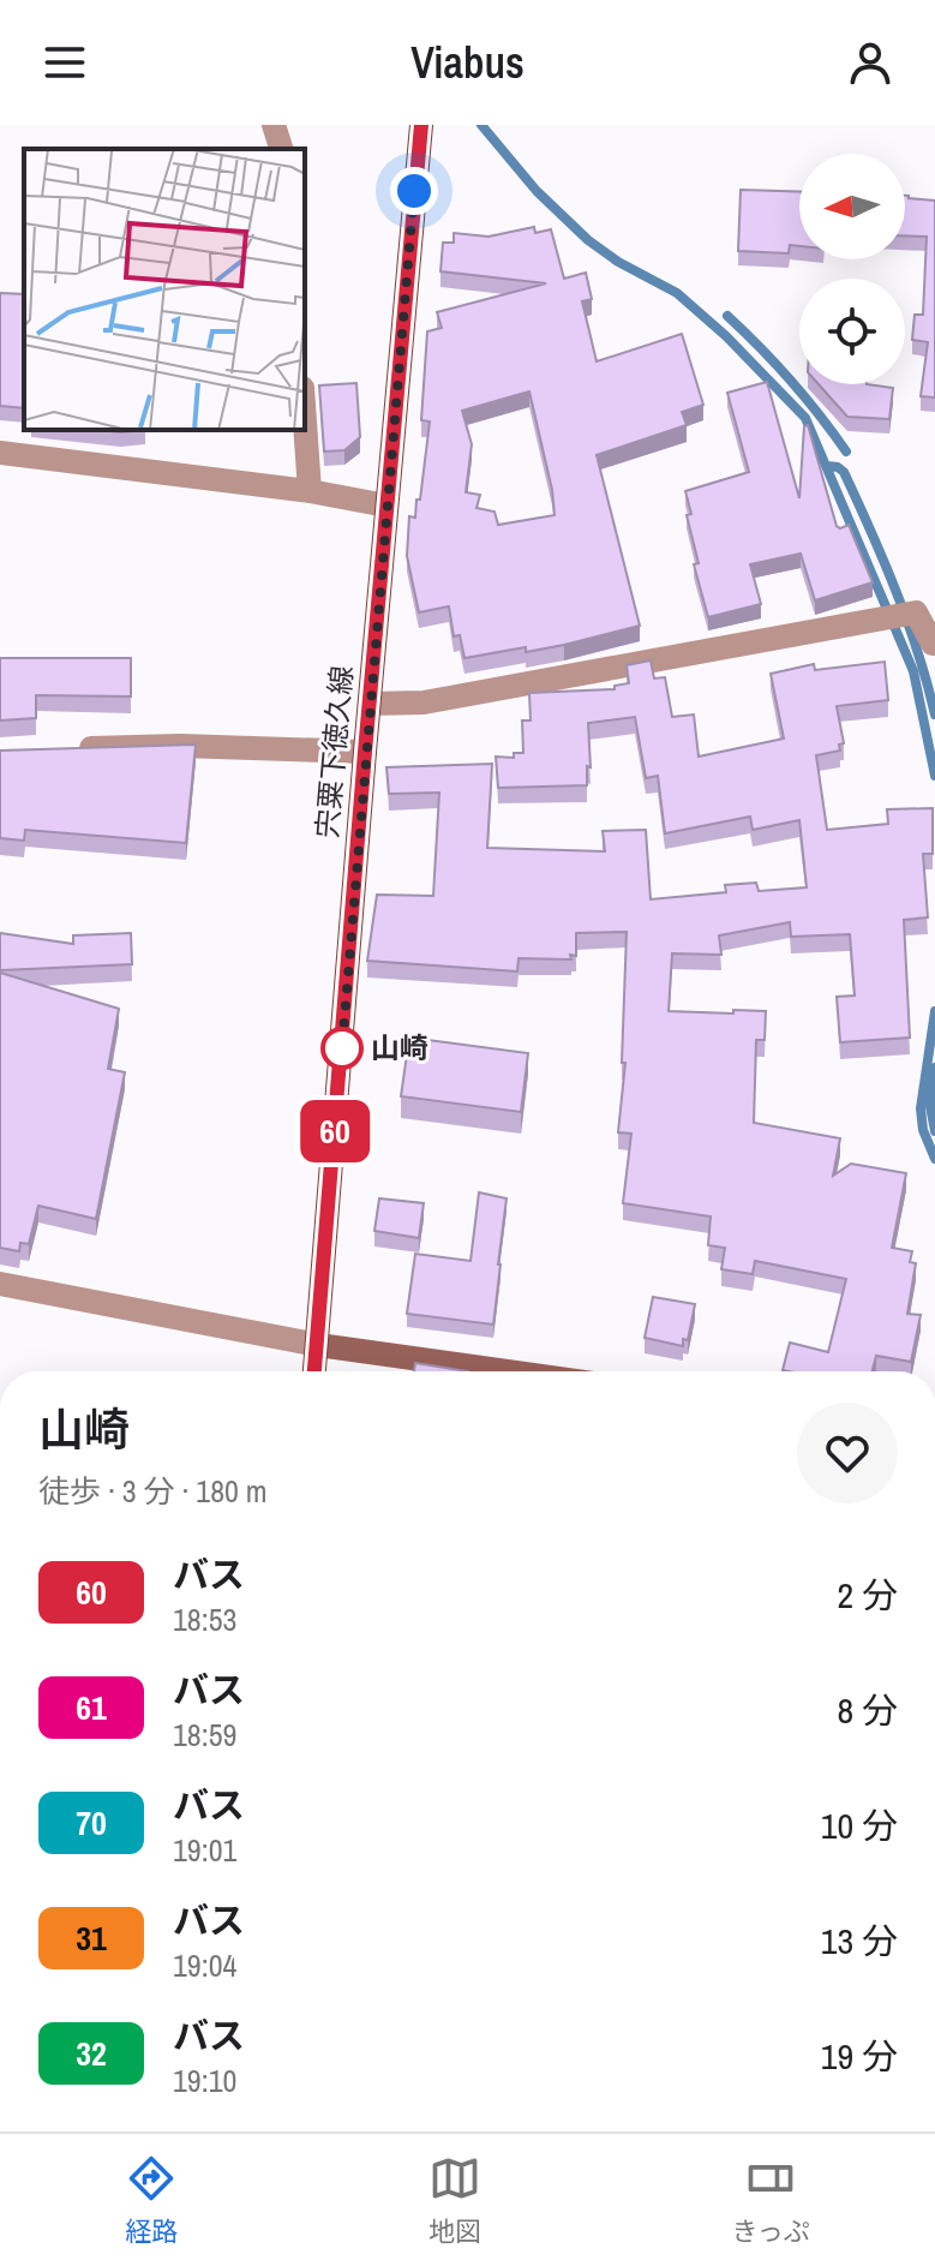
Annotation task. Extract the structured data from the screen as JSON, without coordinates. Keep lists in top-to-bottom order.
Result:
{
  "streets": {
    "main road": ["宍粟下徳久線"]
  },
  "places": ["山崎"],
  "lines": ["bus line 60"],
  "north": "left",
  "page": {
    "header": "Viabus",
    "on_map": "60",
    "heading": ["山崎", "徒歩 · 3 分 · 180 m"],
    "list": [
      {
        "mark": "60",
        "name": "バス",
        "note": "18:53",
        "value": "2 分"
      },
      {
        "mark": "61",
        "name": "バス",
        "note": "18:59",
        "value": "8 分"
      },
      {
        "mark": "70",
        "name": "バス",
        "note": "19:01",
        "value": "10 分"
      },
      {
        "mark": "31",
        "name": "バス",
        "note": "19:04",
        "value": "13 分"
      },
      {
        "mark": "32",
        "name": "バス",
        "note": "19:10",
        "value": "19 分"
      }
    ],
    "tabs": ["経路", "地図", "きっぷ"]
  }
}
